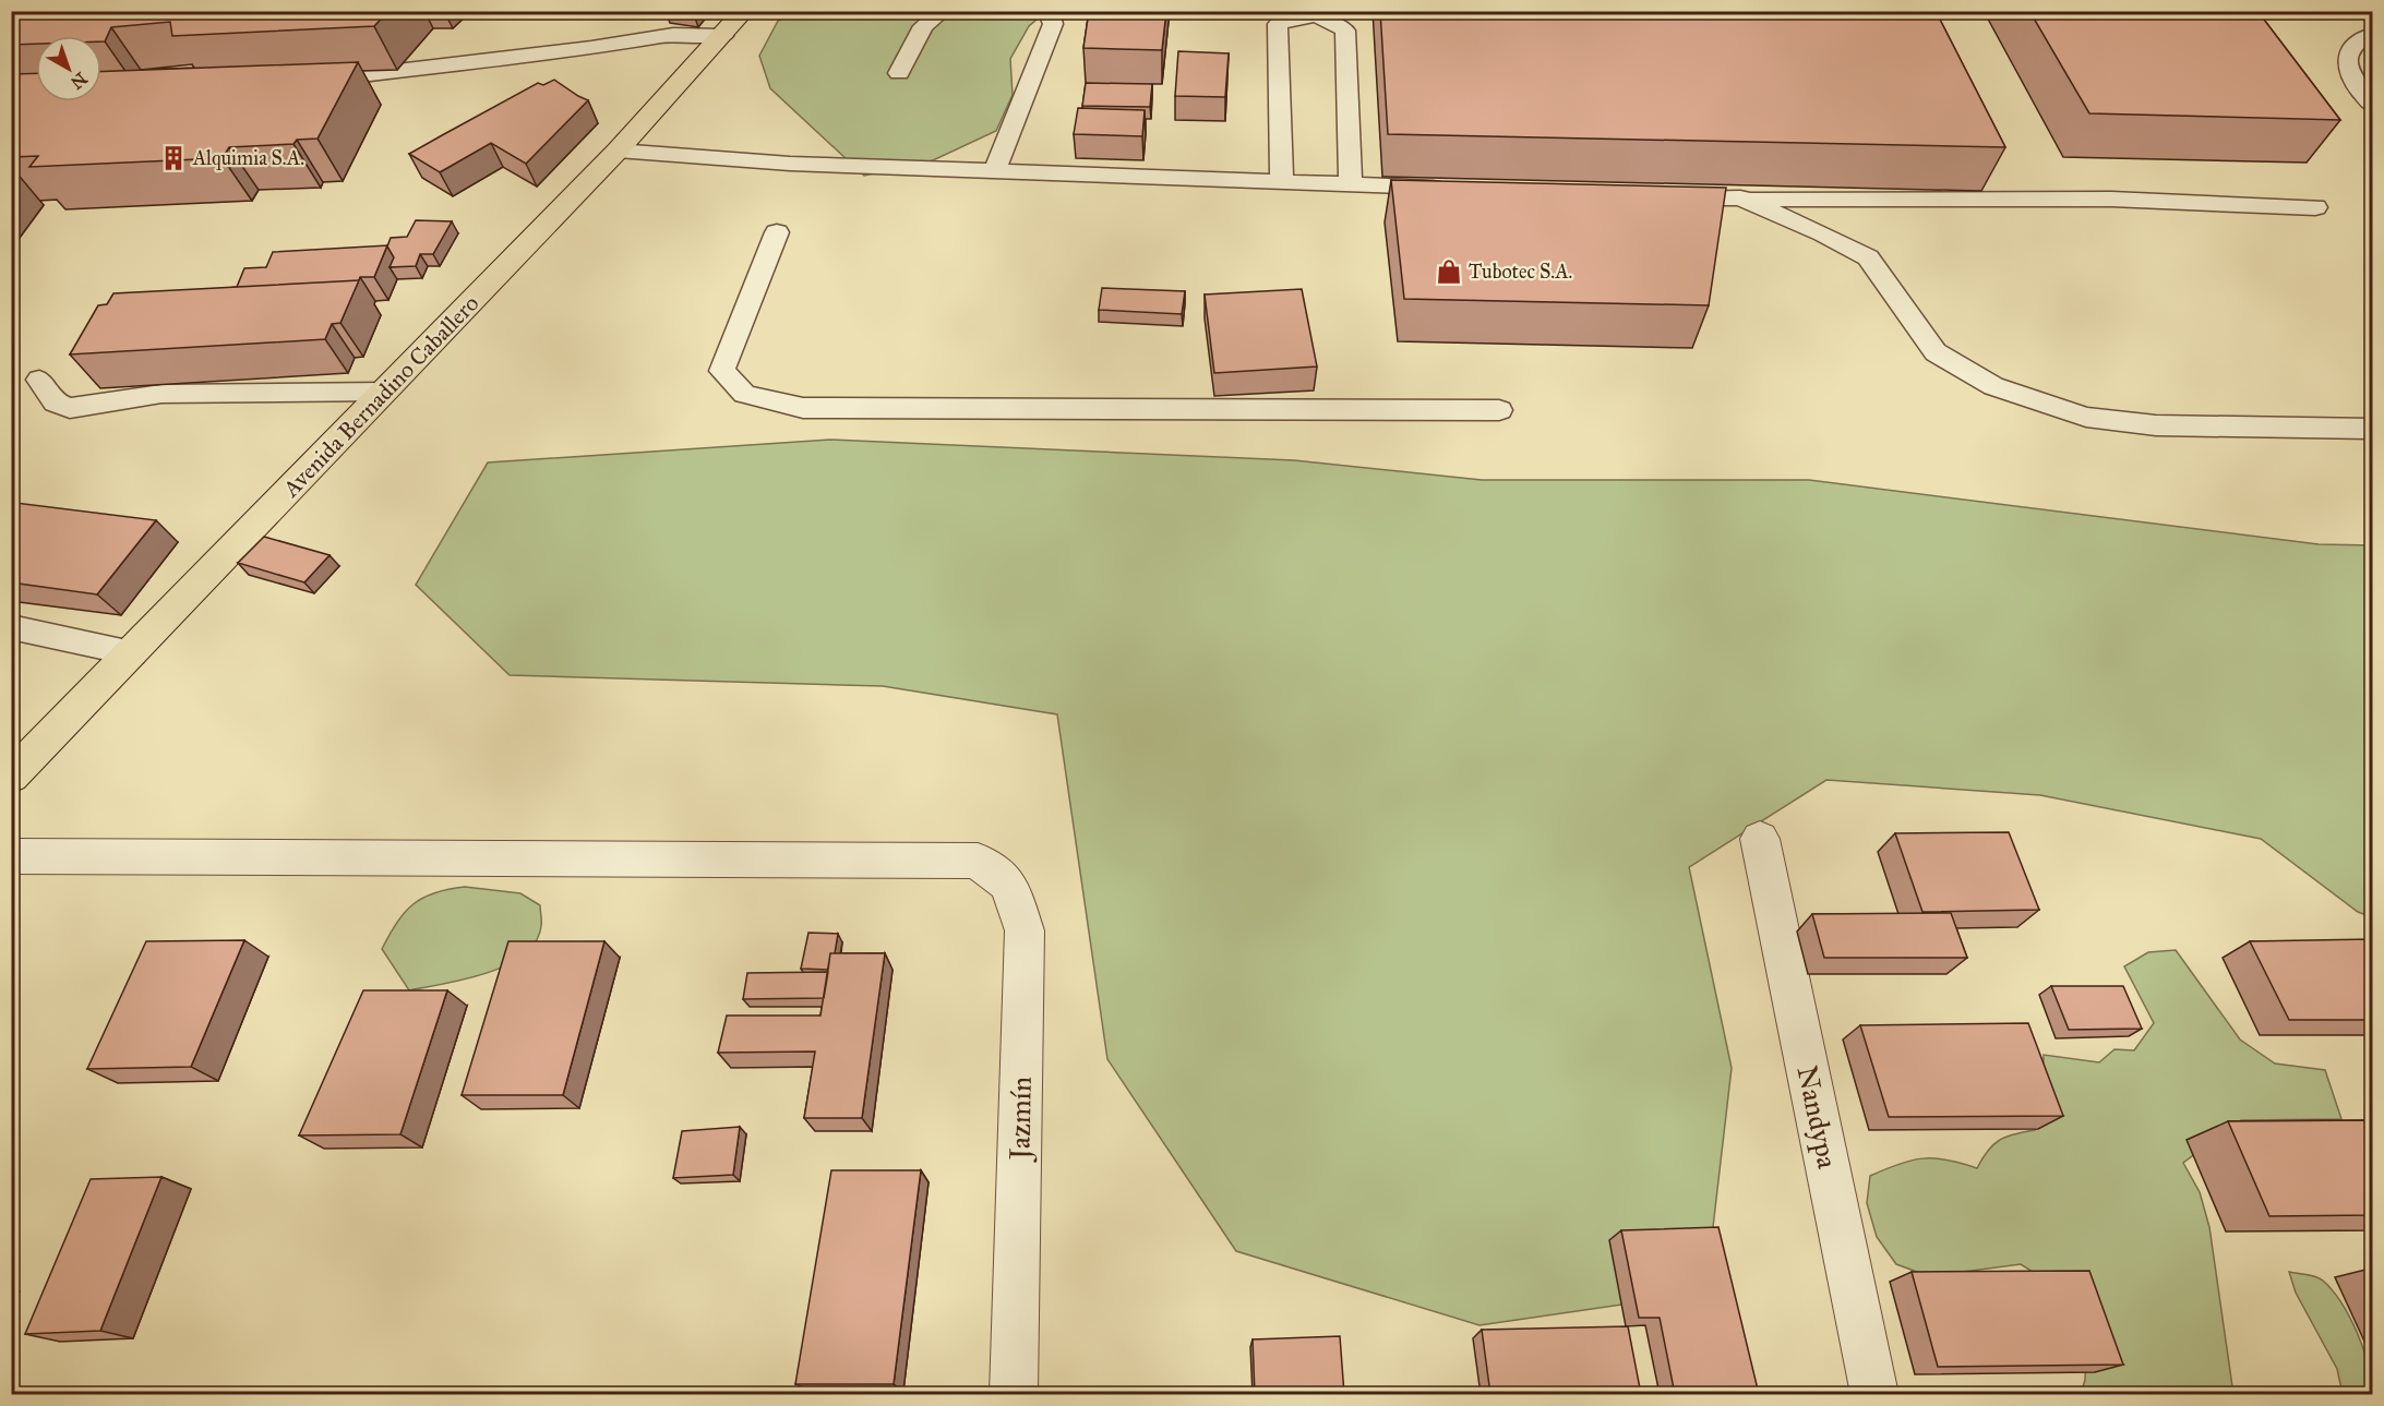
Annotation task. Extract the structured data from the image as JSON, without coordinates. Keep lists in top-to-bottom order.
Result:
{
  "streets": {
    "main road": ["Avenida Bernadino Caballero"],
    "street": ["Nandypa", "Jazmín"]
  },
  "places": {
    "building": ["Alquimia S.A."],
    "shop": ["Tubotec S.A."]
  },
  "north": "bottom right"
}
